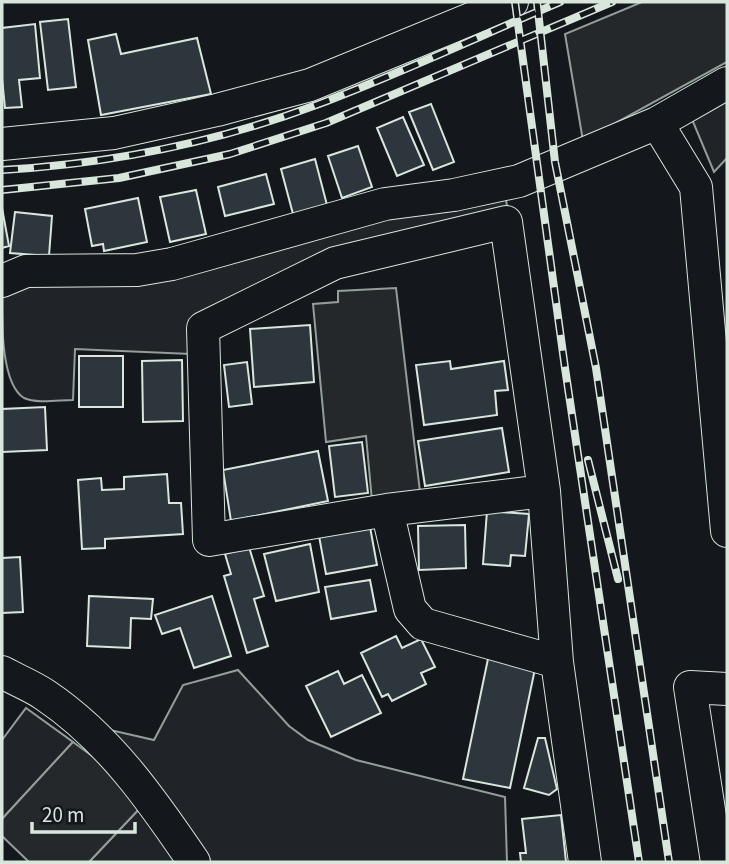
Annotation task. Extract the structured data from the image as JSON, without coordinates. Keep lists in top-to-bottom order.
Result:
{
  "scale_bar": "20 m"
}
